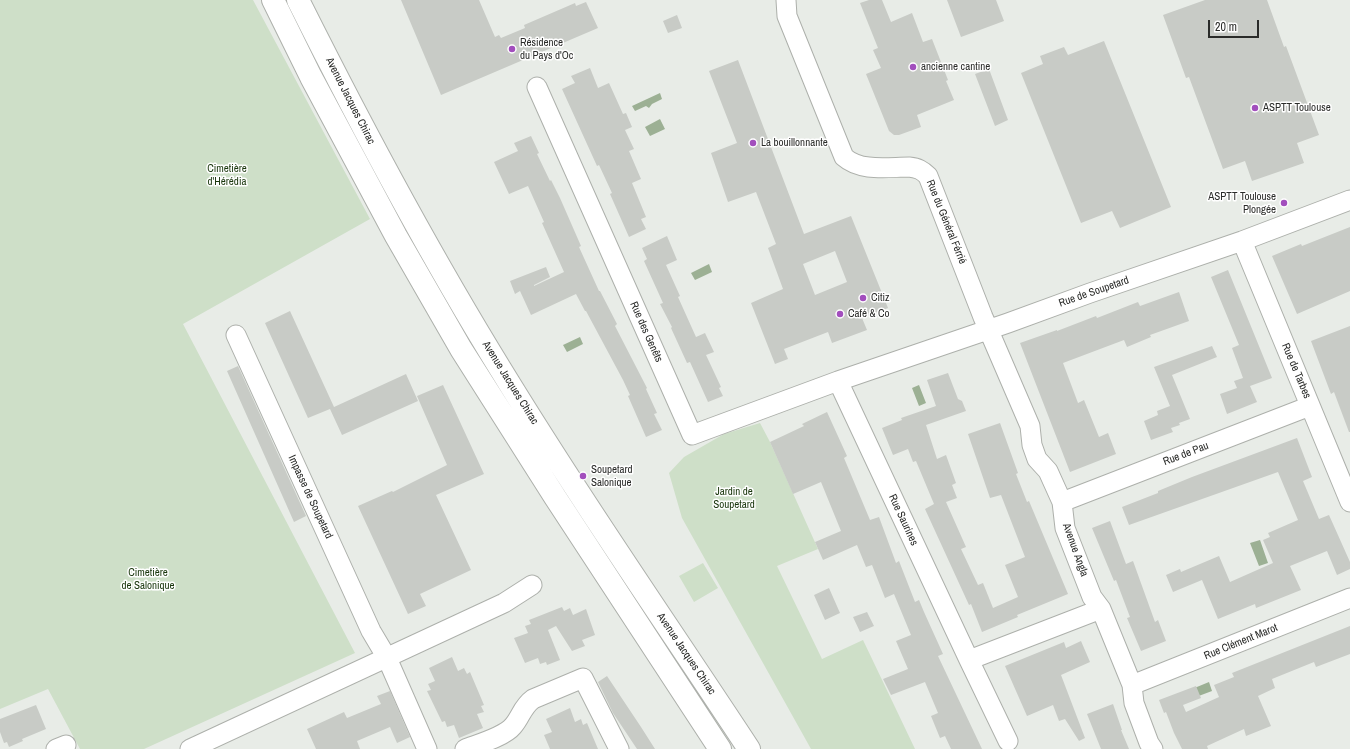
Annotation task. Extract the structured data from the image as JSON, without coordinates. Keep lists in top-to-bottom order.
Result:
{
  "streets": {
    "main road": ["Avenue Jacques Chirac"],
    "street": [
      "Rue du Général Férrié",
      "Rue de Soupetard",
      "Rue des Genêts",
      "Rue de Tarbes",
      "Rue de Pau",
      "Impasse de Soupetard",
      "Rue Saurines",
      "Avenue Angla",
      "Rue Clément Marot"
    ]
  },
  "crossings": [
    ["Rue du Général Férrié", "Rue de Soupetard"],
    ["Rue du Général Férrié", "Avenue Angla"],
    ["Rue de Soupetard", "Rue des Genêts"],
    ["Rue de Soupetard", "Rue de Tarbes"],
    ["Rue de Soupetard", "Rue Saurines"],
    ["Rue de Soupetard", "Avenue Angla"],
    ["Rue des Genêts", "Rue Saurines"],
    ["Rue de Tarbes", "Rue de Pau"],
    ["Rue de Pau", "Avenue Angla"],
    ["Avenue Angla", "Rue Clément Marot"]
  ],
  "parks": ["Cimetière d'Hérédia", "Jardin de Soupetard", "Cimetière de Salonique"],
  "places": [
    "Résidence du Pays d'Oc",
    "ancienne cantine",
    "ASPTT Toulouse",
    "La bouillonnante",
    "ASPTT Toulouse Plongée",
    "Citiz",
    "Café & Co",
    "Soupetard Salonique"
  ],
  "scale_bar": "20 m"
}
